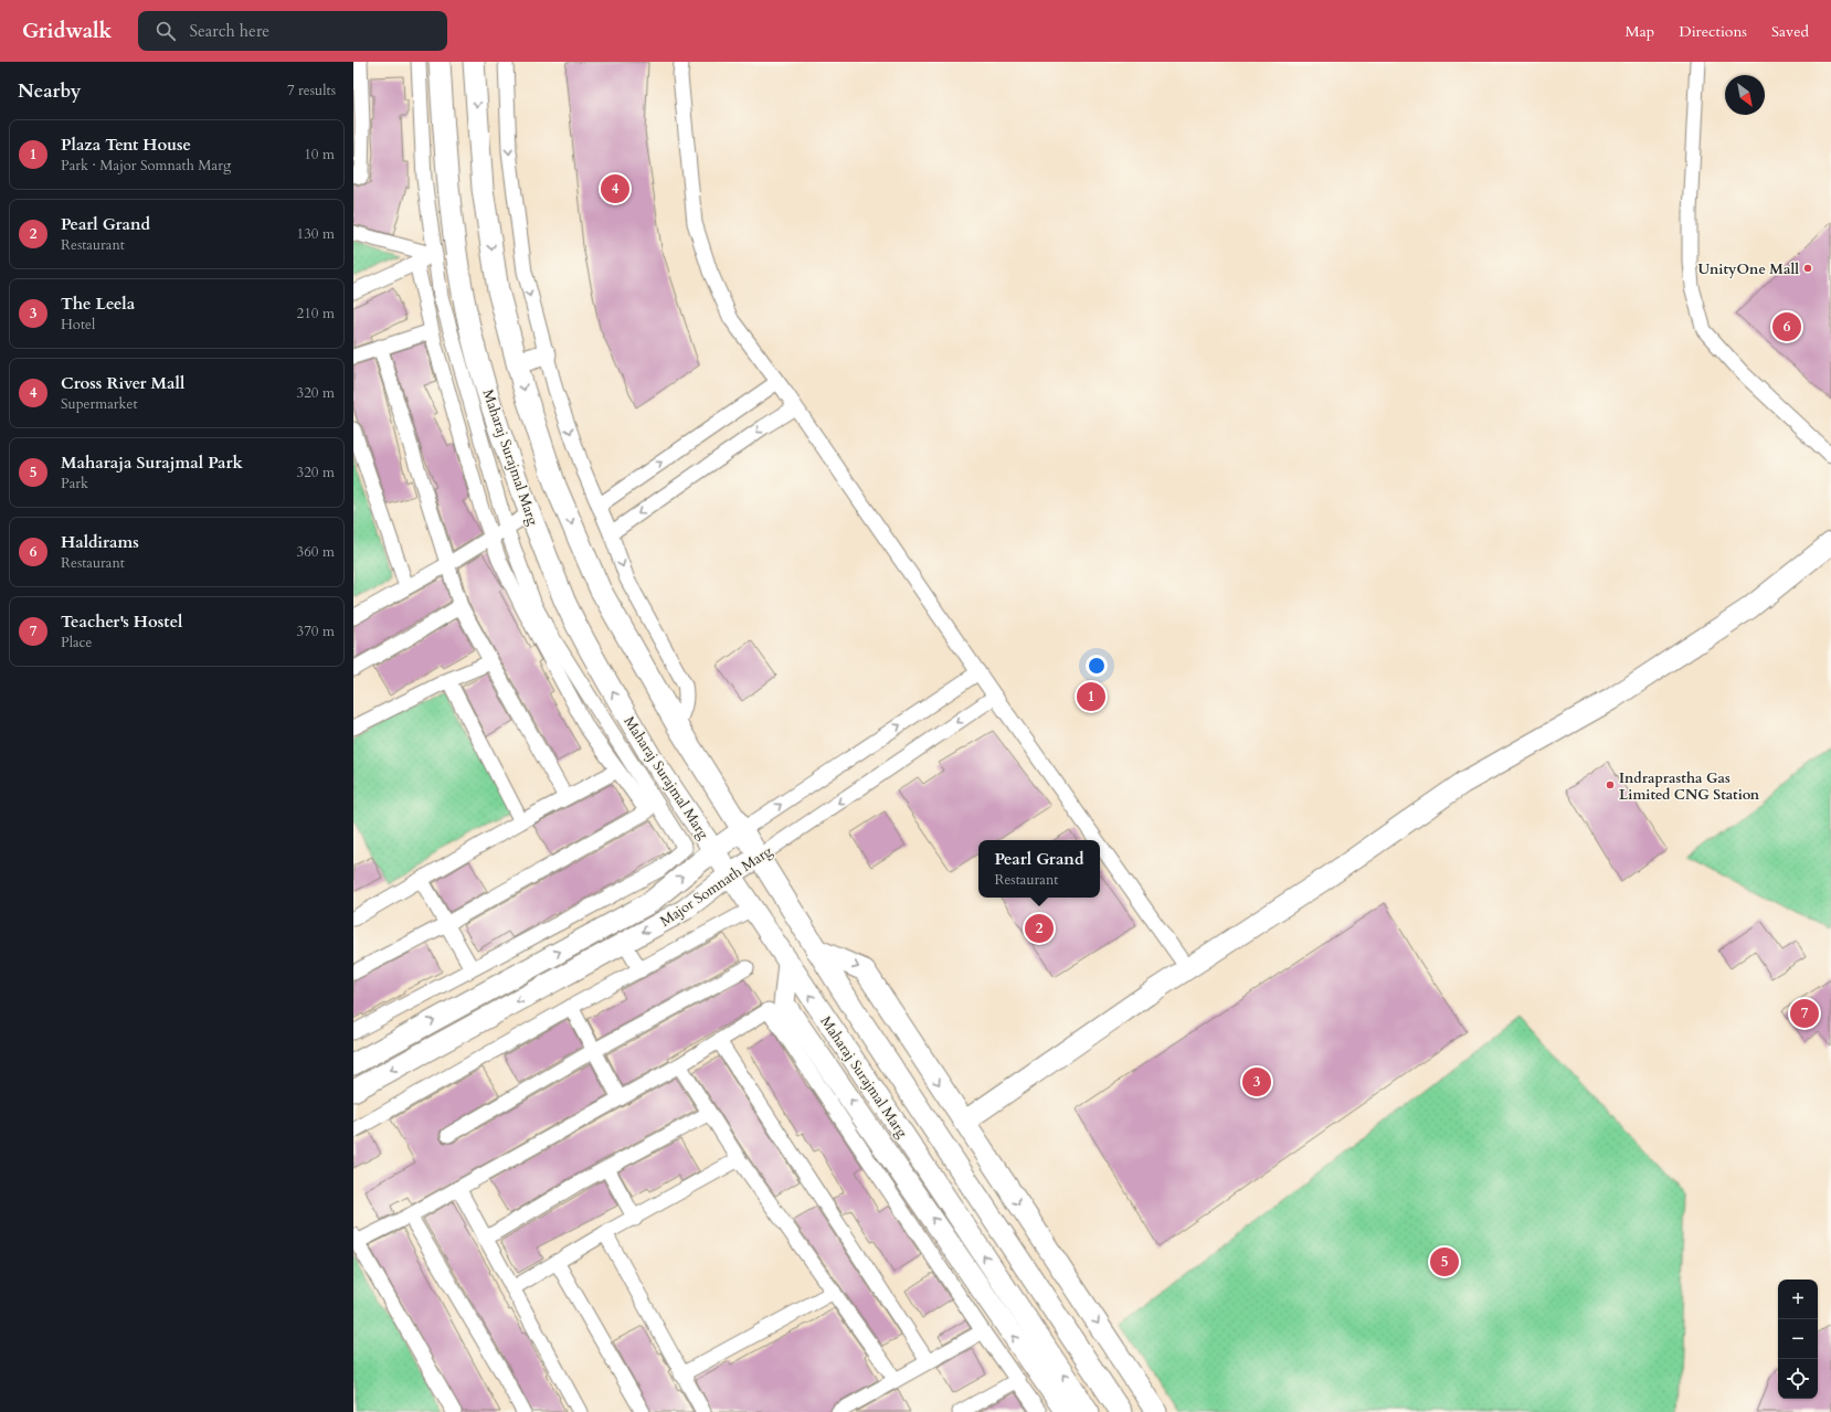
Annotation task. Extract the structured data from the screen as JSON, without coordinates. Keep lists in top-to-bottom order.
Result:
{
  "streets": {
    "main road": ["Maharaj Surajmal Marg", "Major Somnath Marg"]
  },
  "crossings": [
    ["Maharaj Surajmal Marg", "Major Somnath Marg"]
  ],
  "places": ["UnityOne Mall", "Indraprastha Gas Limited CNG Station"],
  "north": "bottom right",
  "page": {
    "header": "Gridwalk",
    "search": "Search here",
    "nav": ["Map", "Directions", "Saved"],
    "heading": ["Nearby", "7 results"],
    "list": [
      {
        "mark": "1",
        "name": "Plaza Tent House",
        "note": "Park · Major Somnath Marg",
        "value": "10 m"
      },
      {
        "mark": "2",
        "name": "Pearl Grand",
        "note": "Restaurant",
        "value": "130 m"
      },
      {
        "mark": "3",
        "name": "The Leela",
        "note": "Hotel",
        "value": "210 m"
      },
      {
        "mark": "4",
        "name": "Cross River Mall",
        "note": "Supermarket",
        "value": "320 m"
      },
      {
        "mark": "5",
        "name": "Maharaja Surajmal Park",
        "note": "Park",
        "value": "320 m"
      },
      {
        "mark": "6",
        "name": "Haldirams",
        "note": "Restaurant",
        "value": "360 m"
      },
      {
        "mark": "7",
        "name": "Teacher's Hostel",
        "note": "Place",
        "value": "370 m"
      }
    ],
    "pins": [
      "4",
      "6",
      "1",
      "2",
      "7",
      "3",
      "5"
    ],
    "popup": ["Pearl Grand", "Restaurant"],
    "map_buttons": ["+", "−"]
  }
}
